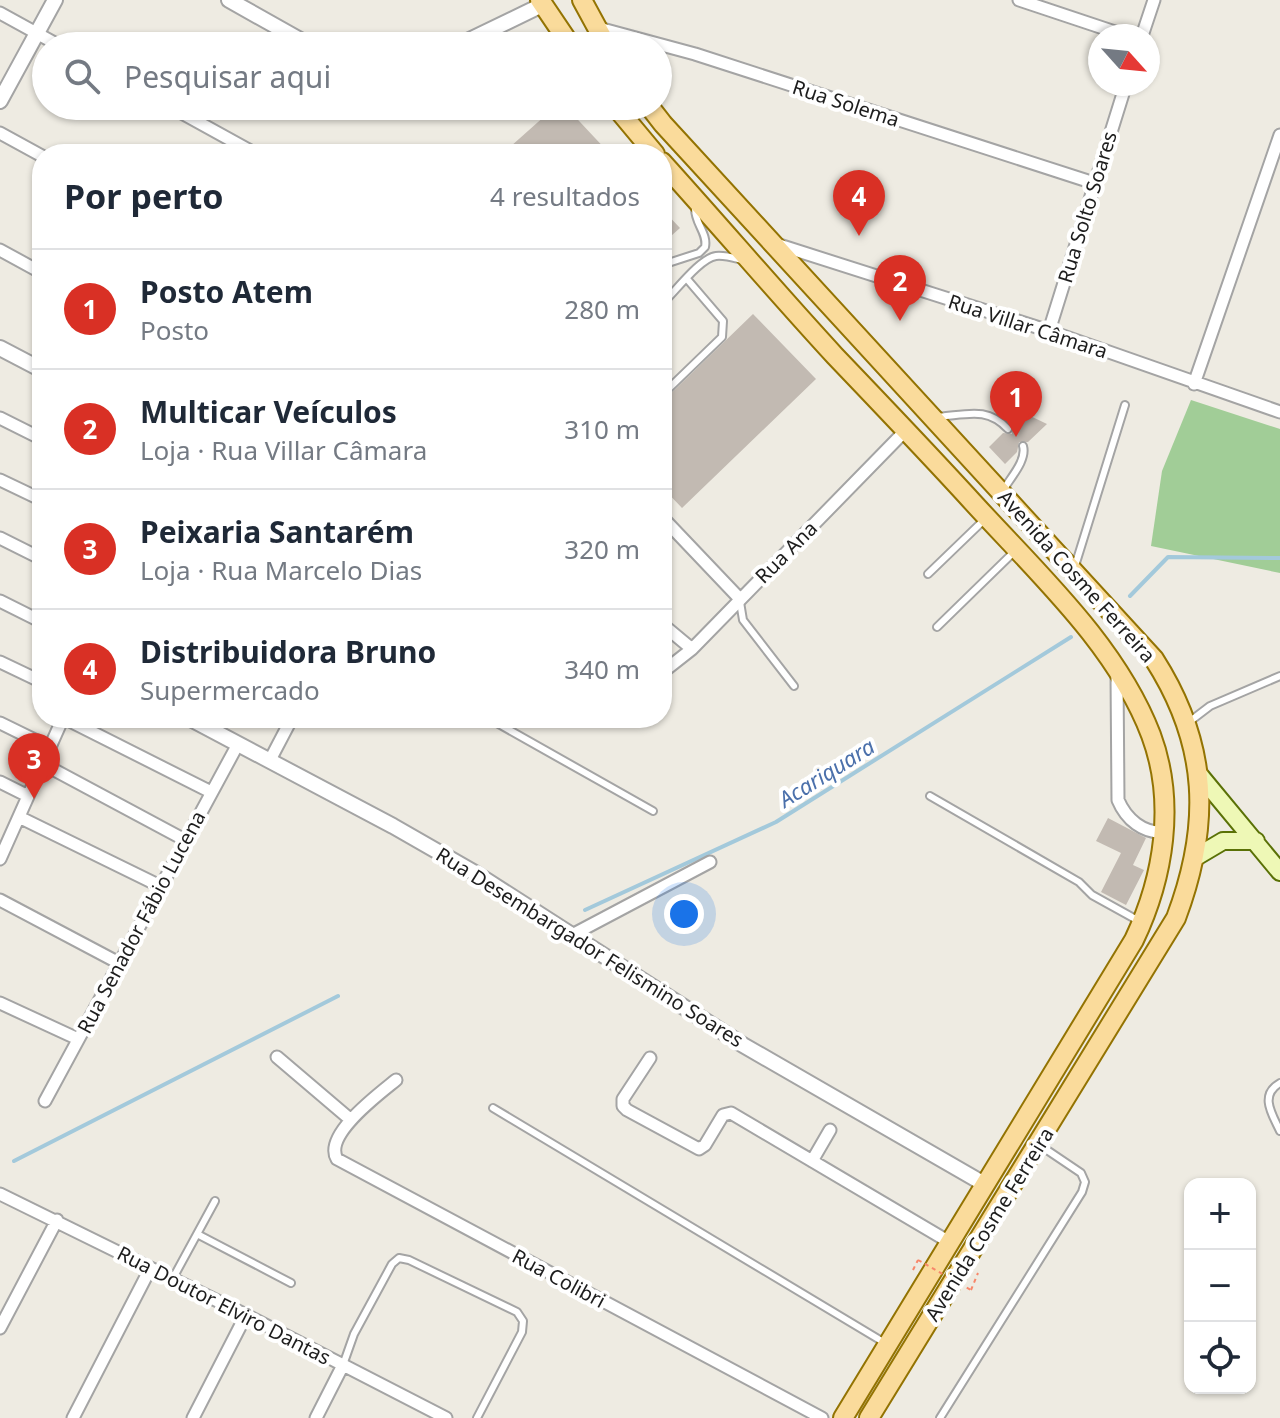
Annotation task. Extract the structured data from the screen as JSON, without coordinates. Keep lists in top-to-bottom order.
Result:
{
  "streets": {
    "main road": ["Avenida Cosme Ferreira"],
    "street": [
      "Rua Solema",
      "Rua Solto Soares",
      "Rua Villar Câmara",
      "Rua Ana",
      "Rua Senador Fábio Lucena",
      "Rua Desembargador Felismino Soares",
      "Rua Colibri",
      "Rua Doutor Elviro Dantas"
    ]
  },
  "crossings": [
    ["Rua Solema", "Rua Solto Soares"],
    ["Rua Solto Soares", "Rua Villar Câmara"],
    ["Rua Villar Câmara", "Avenida Cosme Ferreira"],
    ["Rua Ana", "Avenida Cosme Ferreira"],
    ["Avenida Cosme Ferreira", "Rua Desembargador Felismino Soares"],
    ["Rua Senador Fábio Lucena", "Rua Desembargador Felismino Soares"]
  ],
  "water": ["Acariquara"],
  "north": "bottom right",
  "page": {
    "search": "Pesquisar aqui",
    "heading": ["Por perto", "4 resultados"],
    "pins": [
      "4",
      "2",
      "1",
      "3"
    ],
    "list": [
      {
        "mark": "1",
        "name": "Posto Atem",
        "note": "Posto",
        "value": "280 m"
      },
      {
        "mark": "2",
        "name": "Multicar Veículos",
        "note": "Loja · Rua Villar Câmara",
        "value": "310 m"
      },
      {
        "mark": "3",
        "name": "Peixaria Santarém",
        "note": "Loja · Rua Marcelo Dias",
        "value": "320 m"
      },
      {
        "mark": "4",
        "name": "Distribuidora Bruno",
        "note": "Supermercado",
        "value": "340 m"
      }
    ],
    "map_buttons": ["+", "−"]
  }
}
